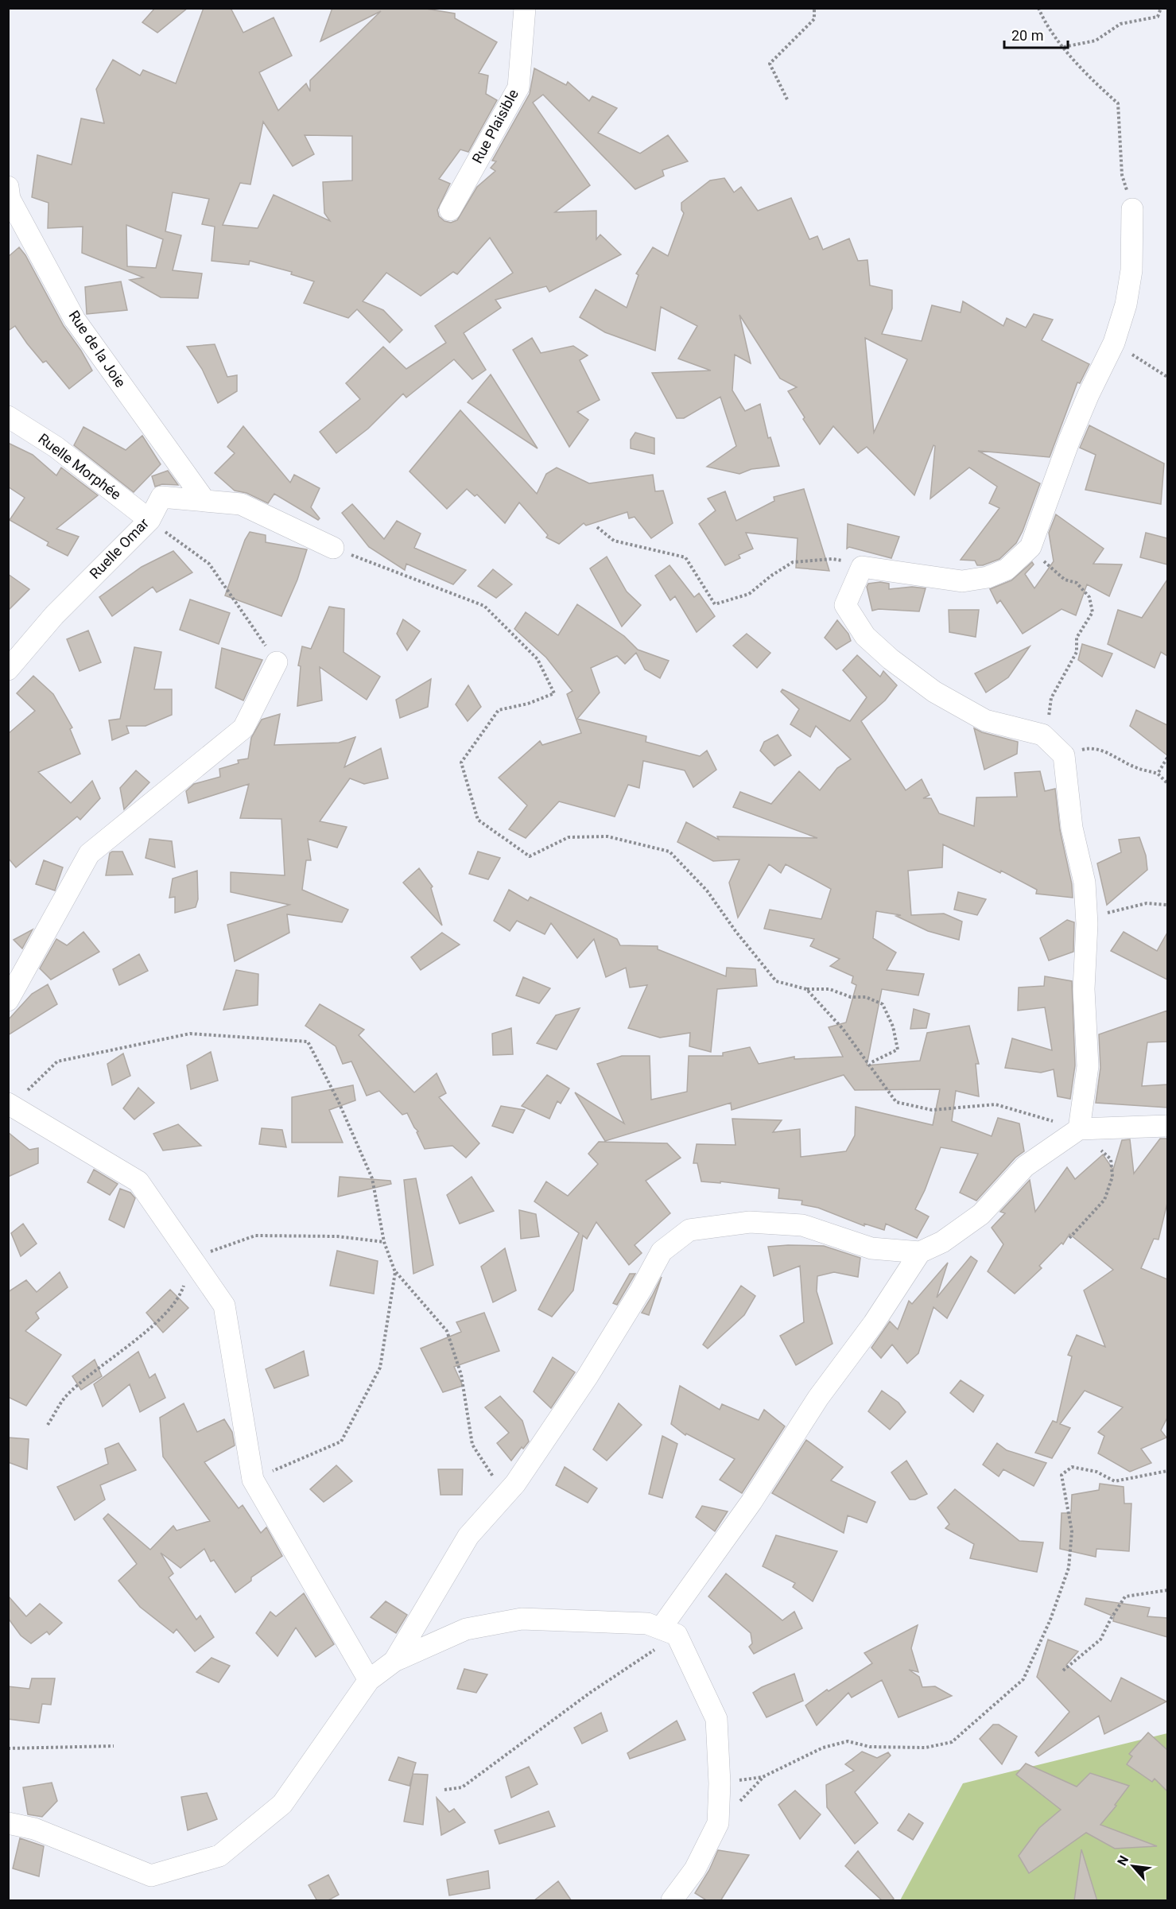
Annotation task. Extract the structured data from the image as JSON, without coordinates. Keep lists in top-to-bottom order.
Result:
{
  "streets": {
    "street": [
      "Rue Plaisible",
      "Rue de la Joie",
      "Ruelle Morphée",
      "Ruelle Omar"
    ]
  },
  "crossings": [
    ["Rue de la Joie", "Ruelle Omar"],
    ["Ruelle Morphée", "Ruelle Omar"]
  ],
  "scale_bar": "20 m",
  "north": "top left"
}
